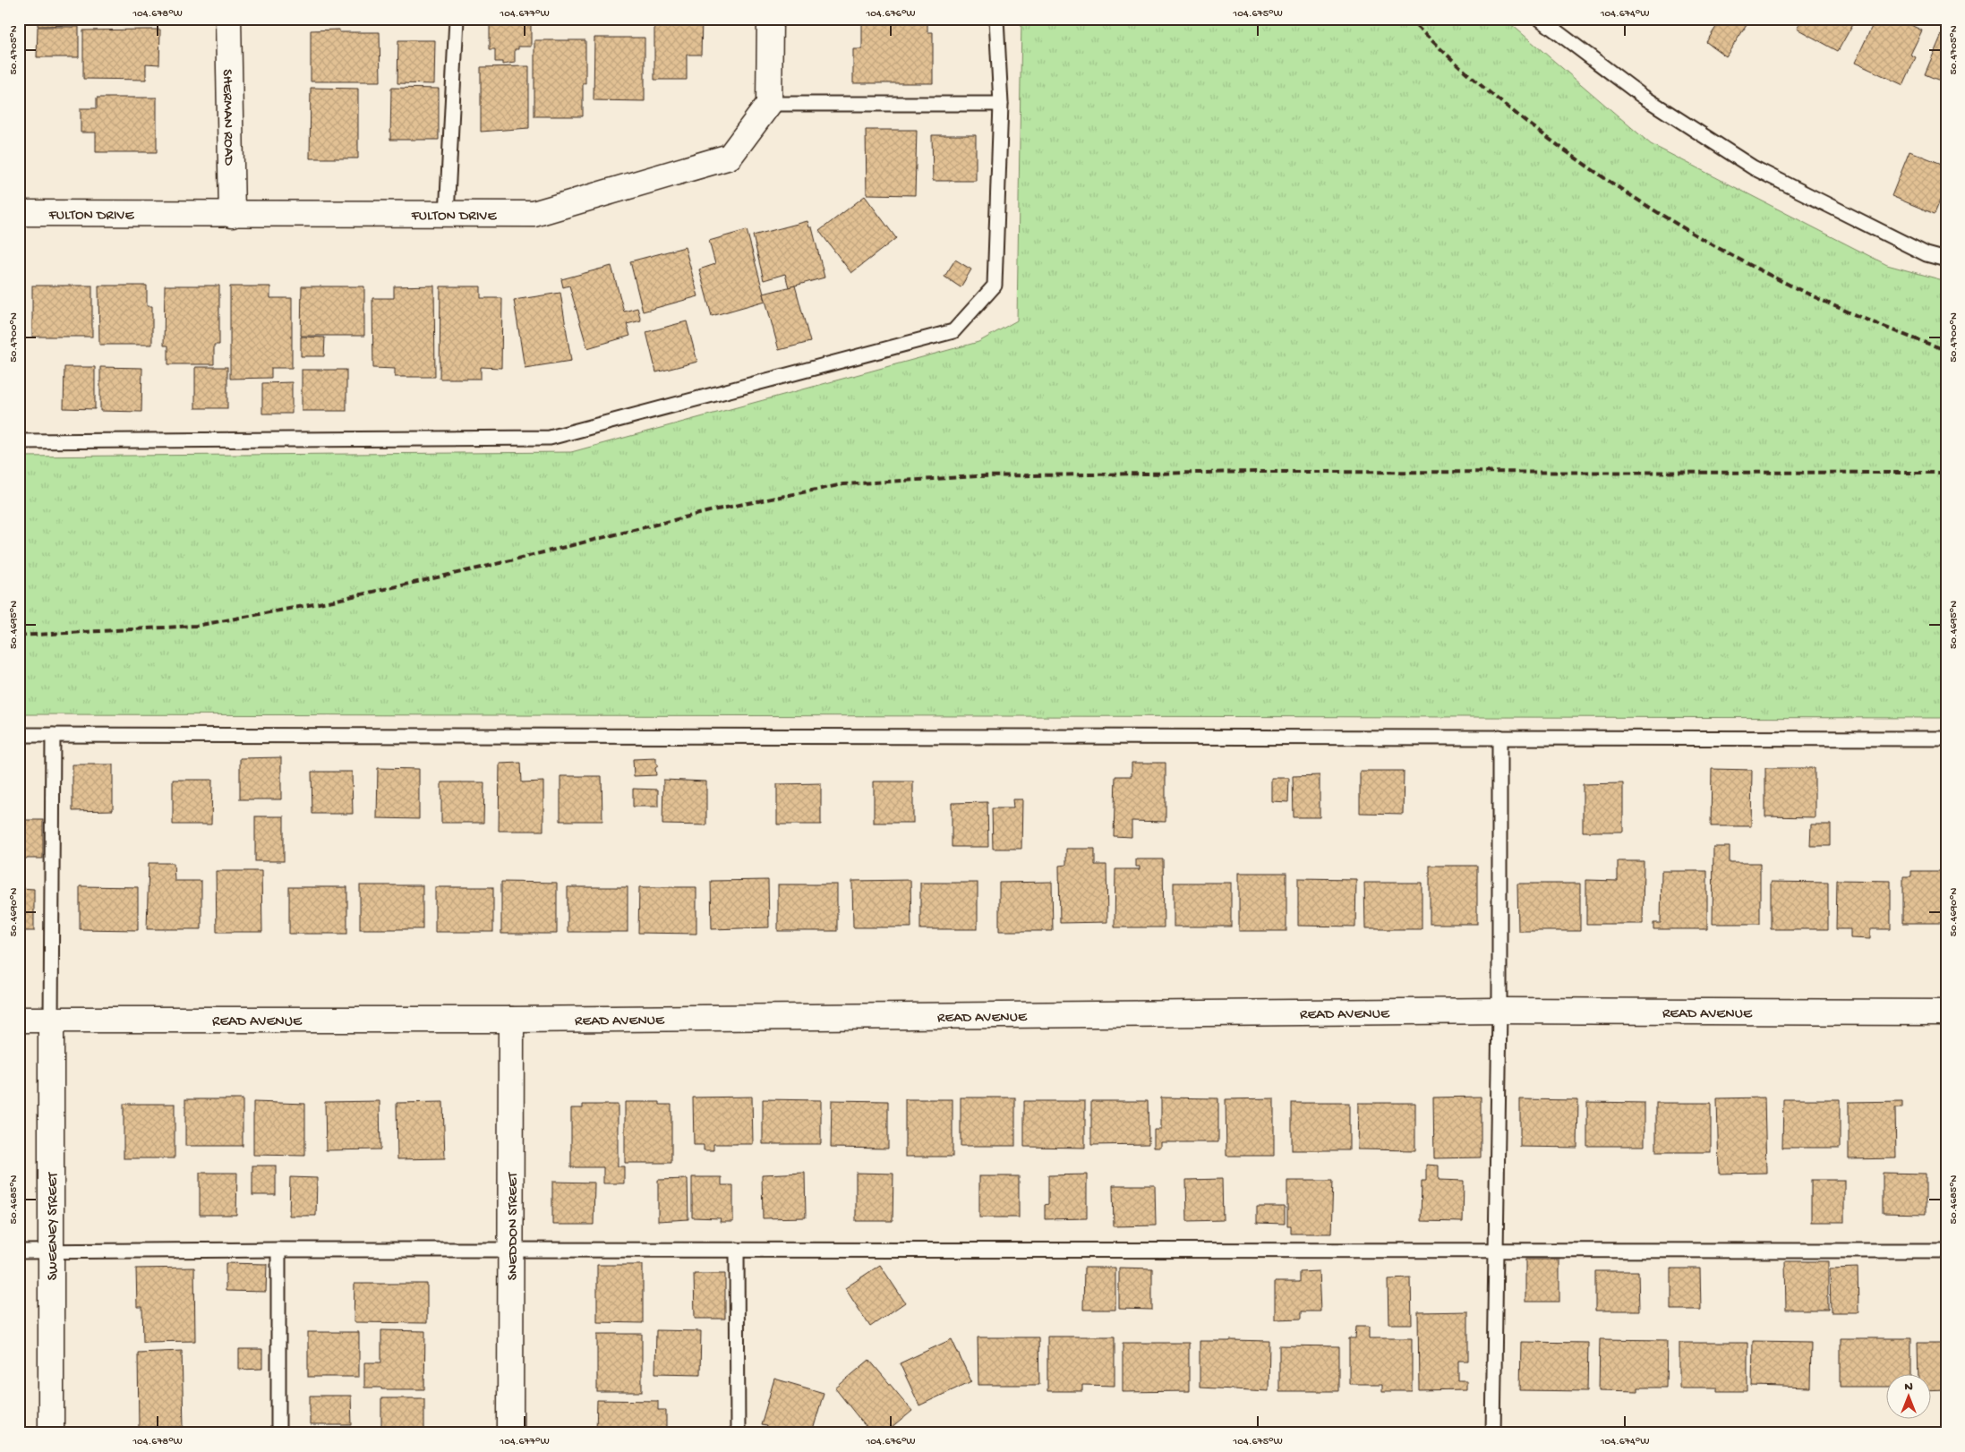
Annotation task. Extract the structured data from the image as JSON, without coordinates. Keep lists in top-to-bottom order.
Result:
{
  "streets": {
    "street": [
      "SHERMAN ROAD",
      "FULTON DRIVE",
      "READ AVENUE",
      "SWEENEY STREET",
      "SNEDDON STREET"
    ]
  },
  "crossings": [
    ["SHERMAN ROAD", "FULTON DRIVE"],
    ["READ AVENUE", "SWEENEY STREET"],
    ["READ AVENUE", "SNEDDON STREET"]
  ],
  "north": "top",
  "coordinates": [
    "104.678°W",
    "104.677°W",
    "104.676°W",
    "104.675°W",
    "104.674°W",
    "50.4705°N",
    "50.4700°N",
    "50.4695°N",
    "50.4690°N",
    "50.4685°N"
  ]
}
